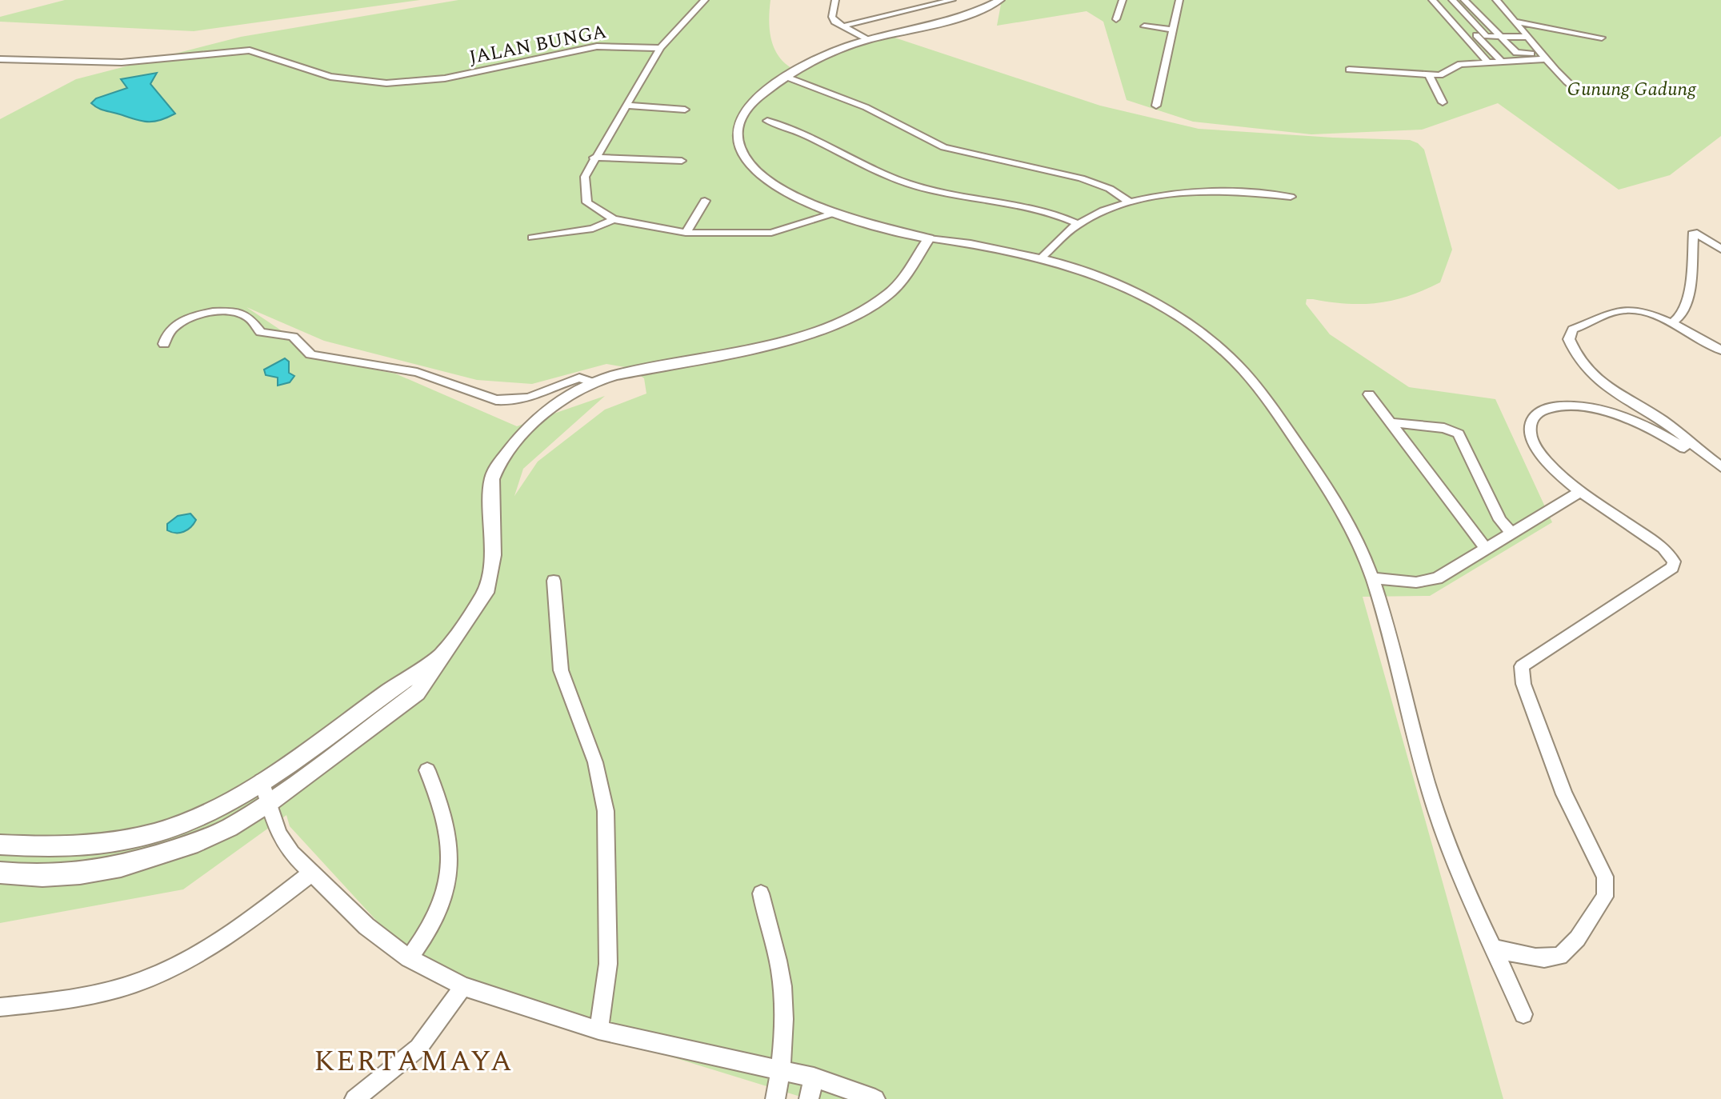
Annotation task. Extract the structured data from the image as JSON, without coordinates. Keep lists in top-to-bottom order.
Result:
{
  "streets": {
    "street": ["JALAN BUNGA"]
  },
  "districts": ["KERTAMAYA"],
  "parks": ["Gunung Gadung"]
}
